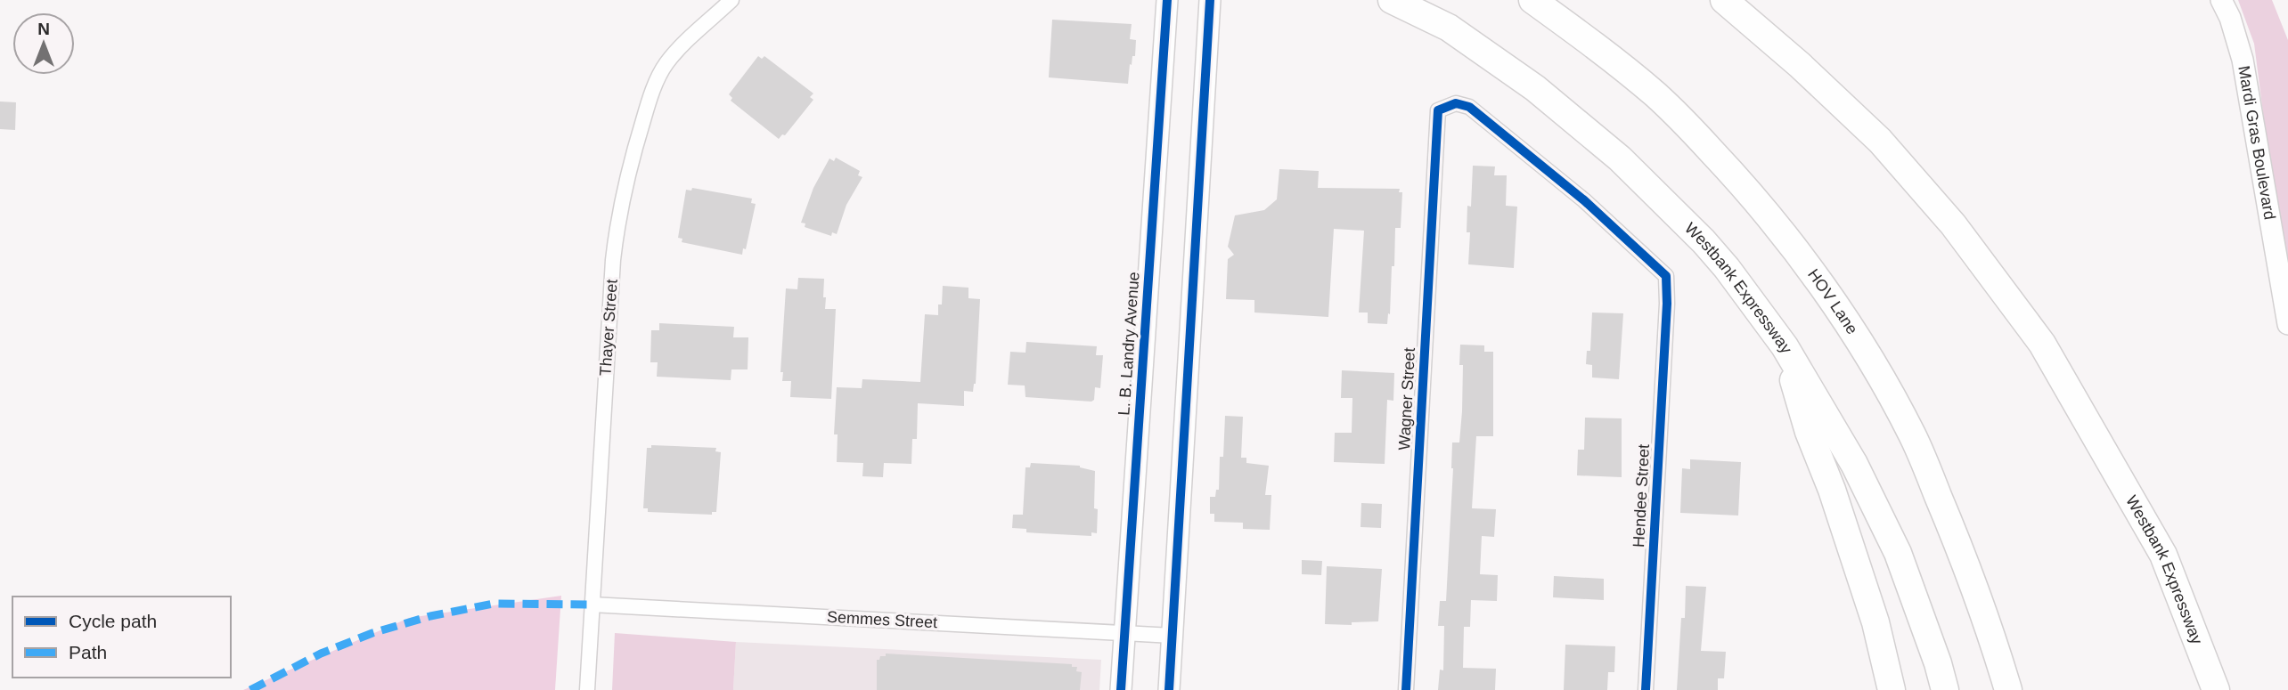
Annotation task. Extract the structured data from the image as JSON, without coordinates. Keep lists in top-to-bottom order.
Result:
{
  "streets": {
    "highway": ["Westbank Expressway", "HOV Lane"],
    "street": [
      "Mardi Gras Boulevard",
      "Thayer Street",
      "L. B. Landry Avenue",
      "Wagner Street",
      "Hendee Street",
      "Semmes Street"
    ]
  },
  "crossings": [
    ["Thayer Street", "Semmes Street"],
    ["L. B. Landry Avenue", "Semmes Street"],
    ["Wagner Street", "Hendee Street"]
  ],
  "legend": ["Cycle path", "Path"],
  "north": "top"
}
